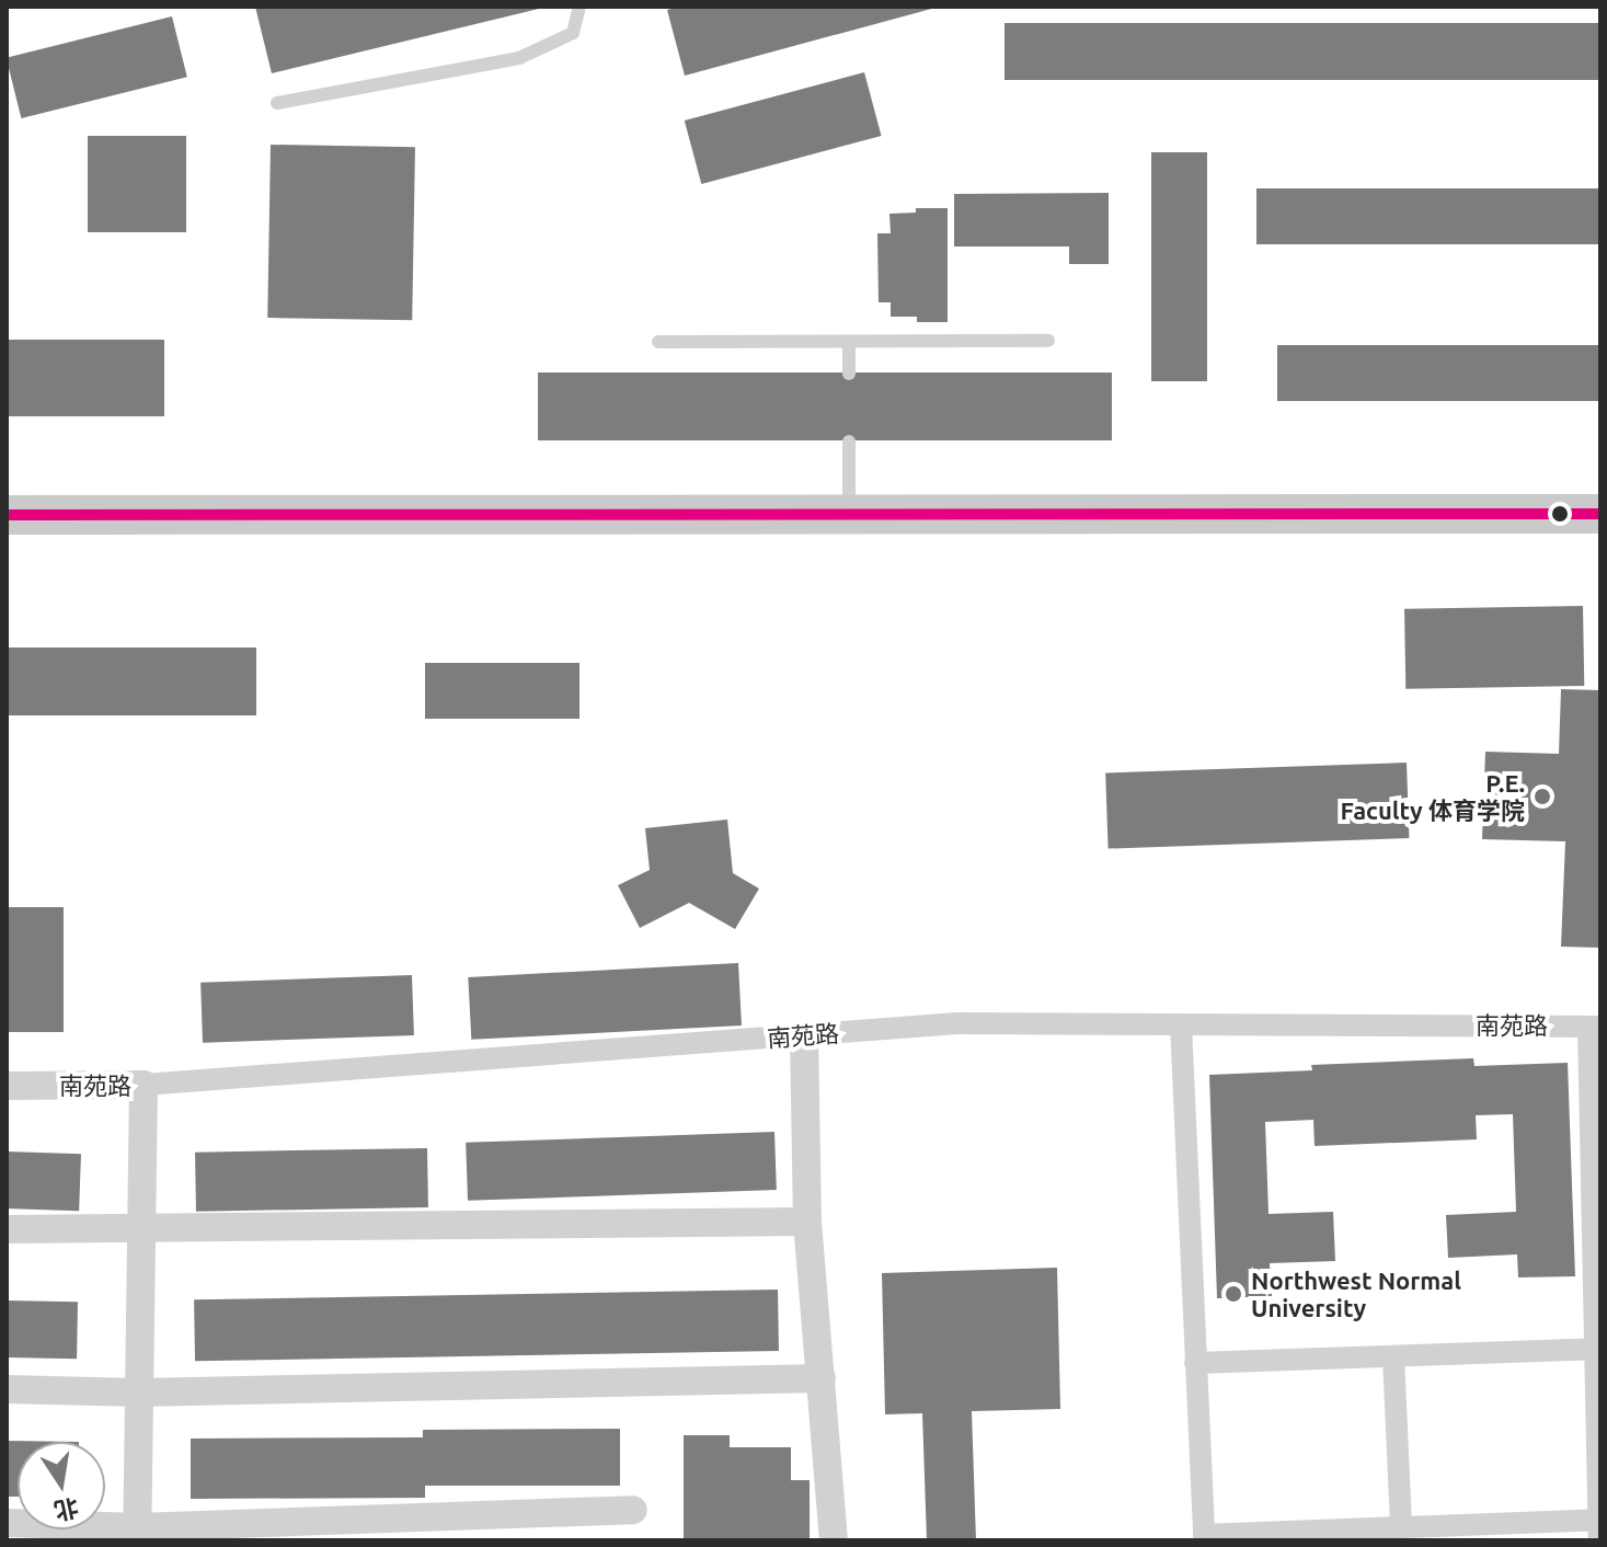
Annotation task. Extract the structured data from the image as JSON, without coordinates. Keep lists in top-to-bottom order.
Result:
{
  "streets": {
    "street": ["南苑路"]
  },
  "places": ["P.E. Faculty 体育学院", "Northwest Normal University"],
  "north": "bottom"
}
